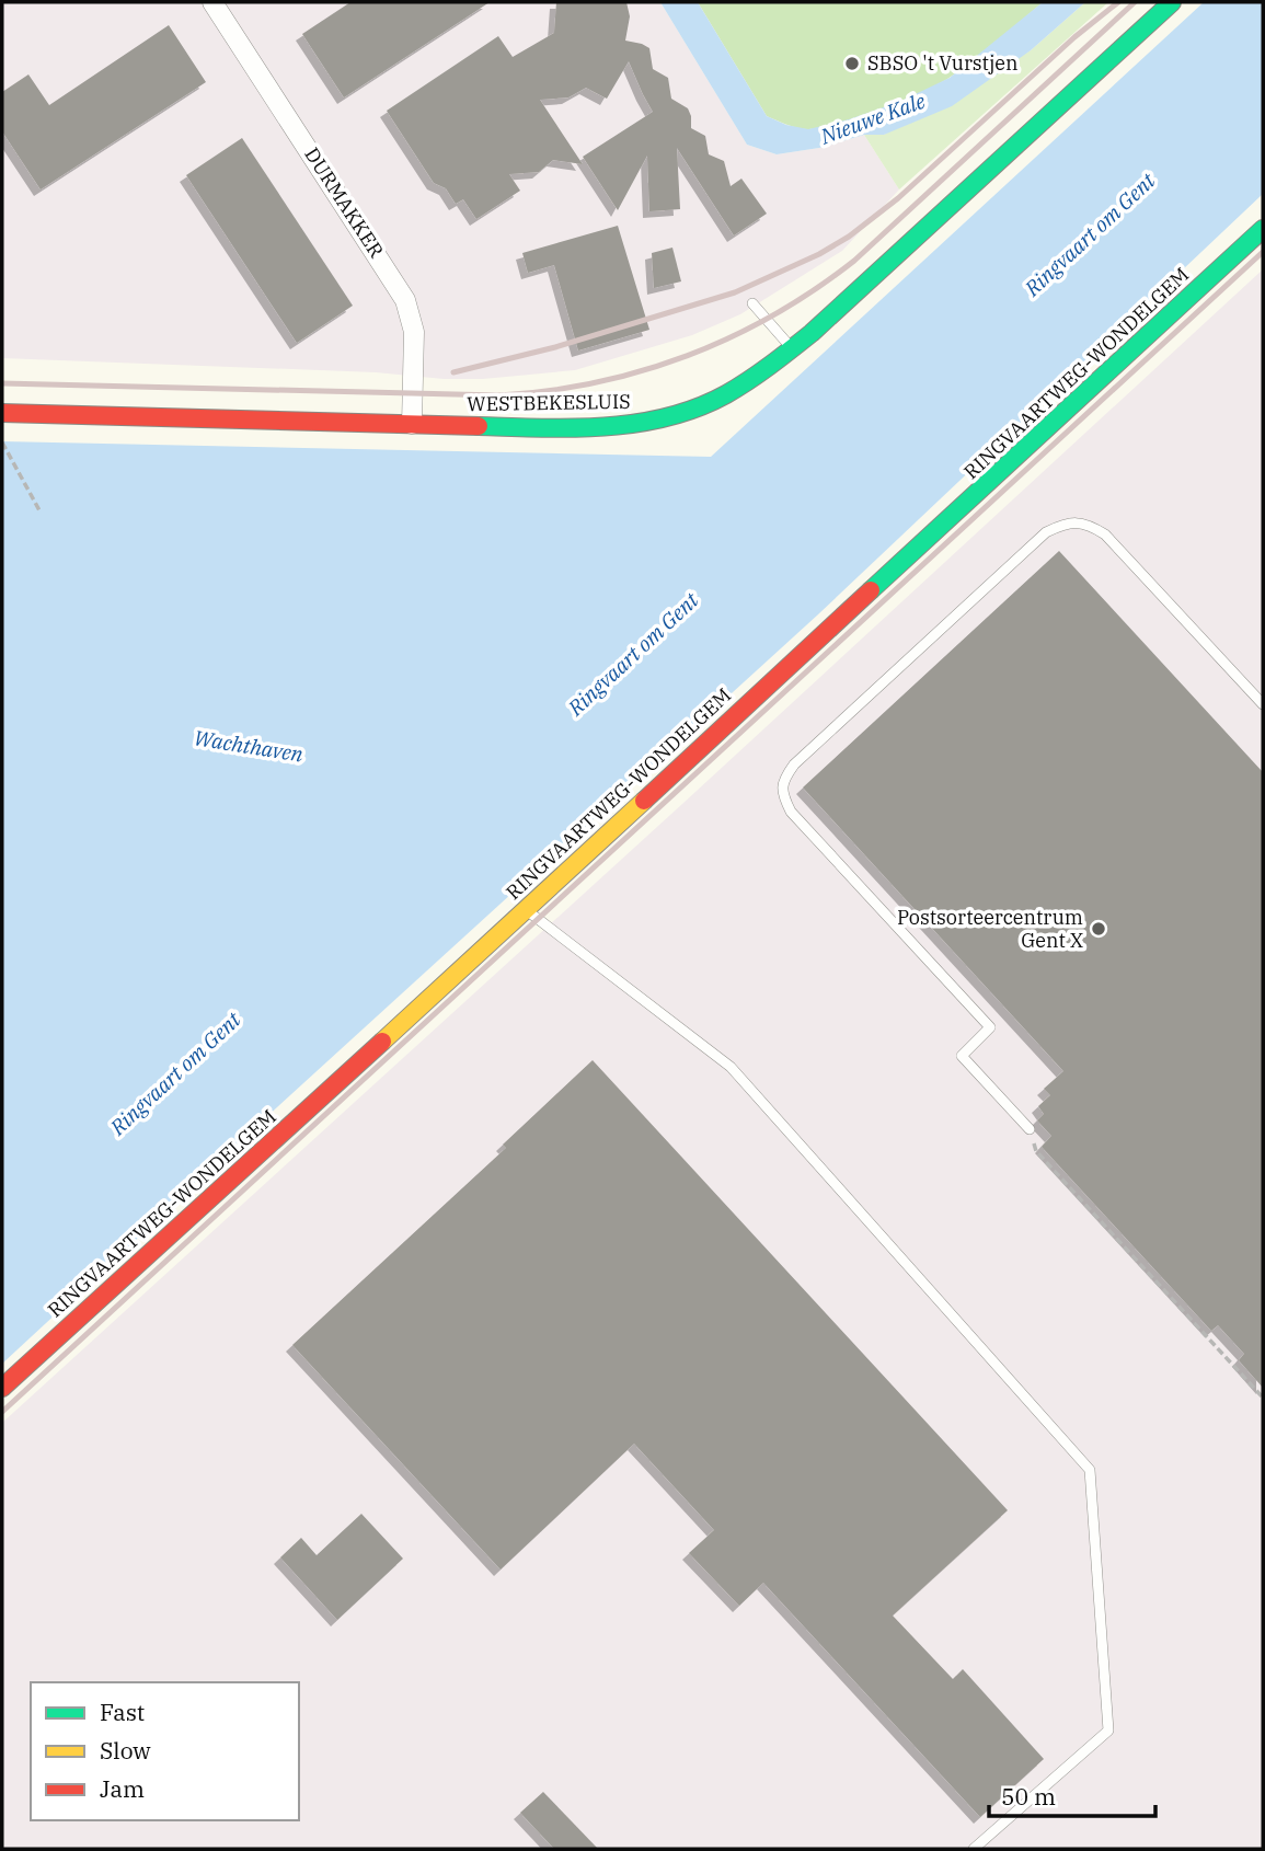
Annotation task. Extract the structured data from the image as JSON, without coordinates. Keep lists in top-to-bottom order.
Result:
{
  "streets": {
    "street": ["DURMAKKER", "RINGVAARTWEG-WONDELGEM", "WESTBEKESLUIS"]
  },
  "crossings": [
    ["DURMAKKER", "WESTBEKESLUIS"]
  ],
  "water": ["Nieuwe Kale", "Ringvaart om Gent", "Wachthaven"],
  "places": ["SBSO 't Vurstjen", "Postsorteercentrum Gent X"],
  "legend": ["Fast", "Slow", "Jam"],
  "scale_bar": "50 m"
}
